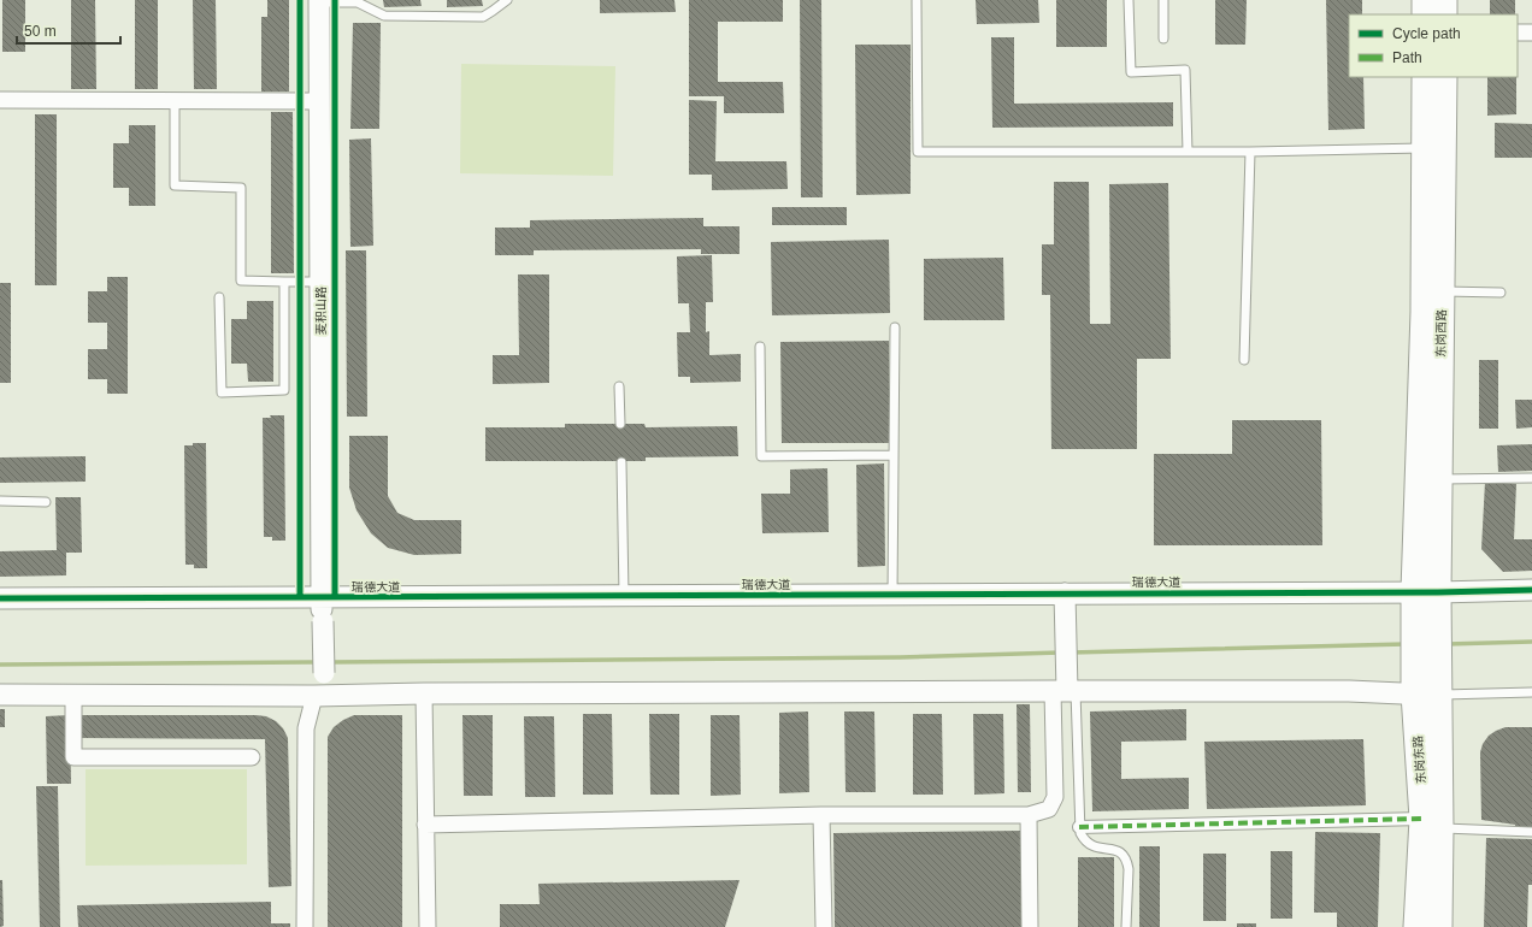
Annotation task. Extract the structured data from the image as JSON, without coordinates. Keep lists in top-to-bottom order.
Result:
{
  "streets": {
    "main road": ["东岗西路", "东岗东路"],
    "street": ["麦积山路", "瑞德大道"]
  },
  "crossings": [
    ["麦积山路", "瑞德大道"],
    ["东岗西路", "瑞德大道"],
    ["东岗西路", "东岗东路"],
    ["瑞德大道", "东岗东路"]
  ],
  "legend": ["Cycle path", "Path"],
  "scale_bar": "50 m"
}
